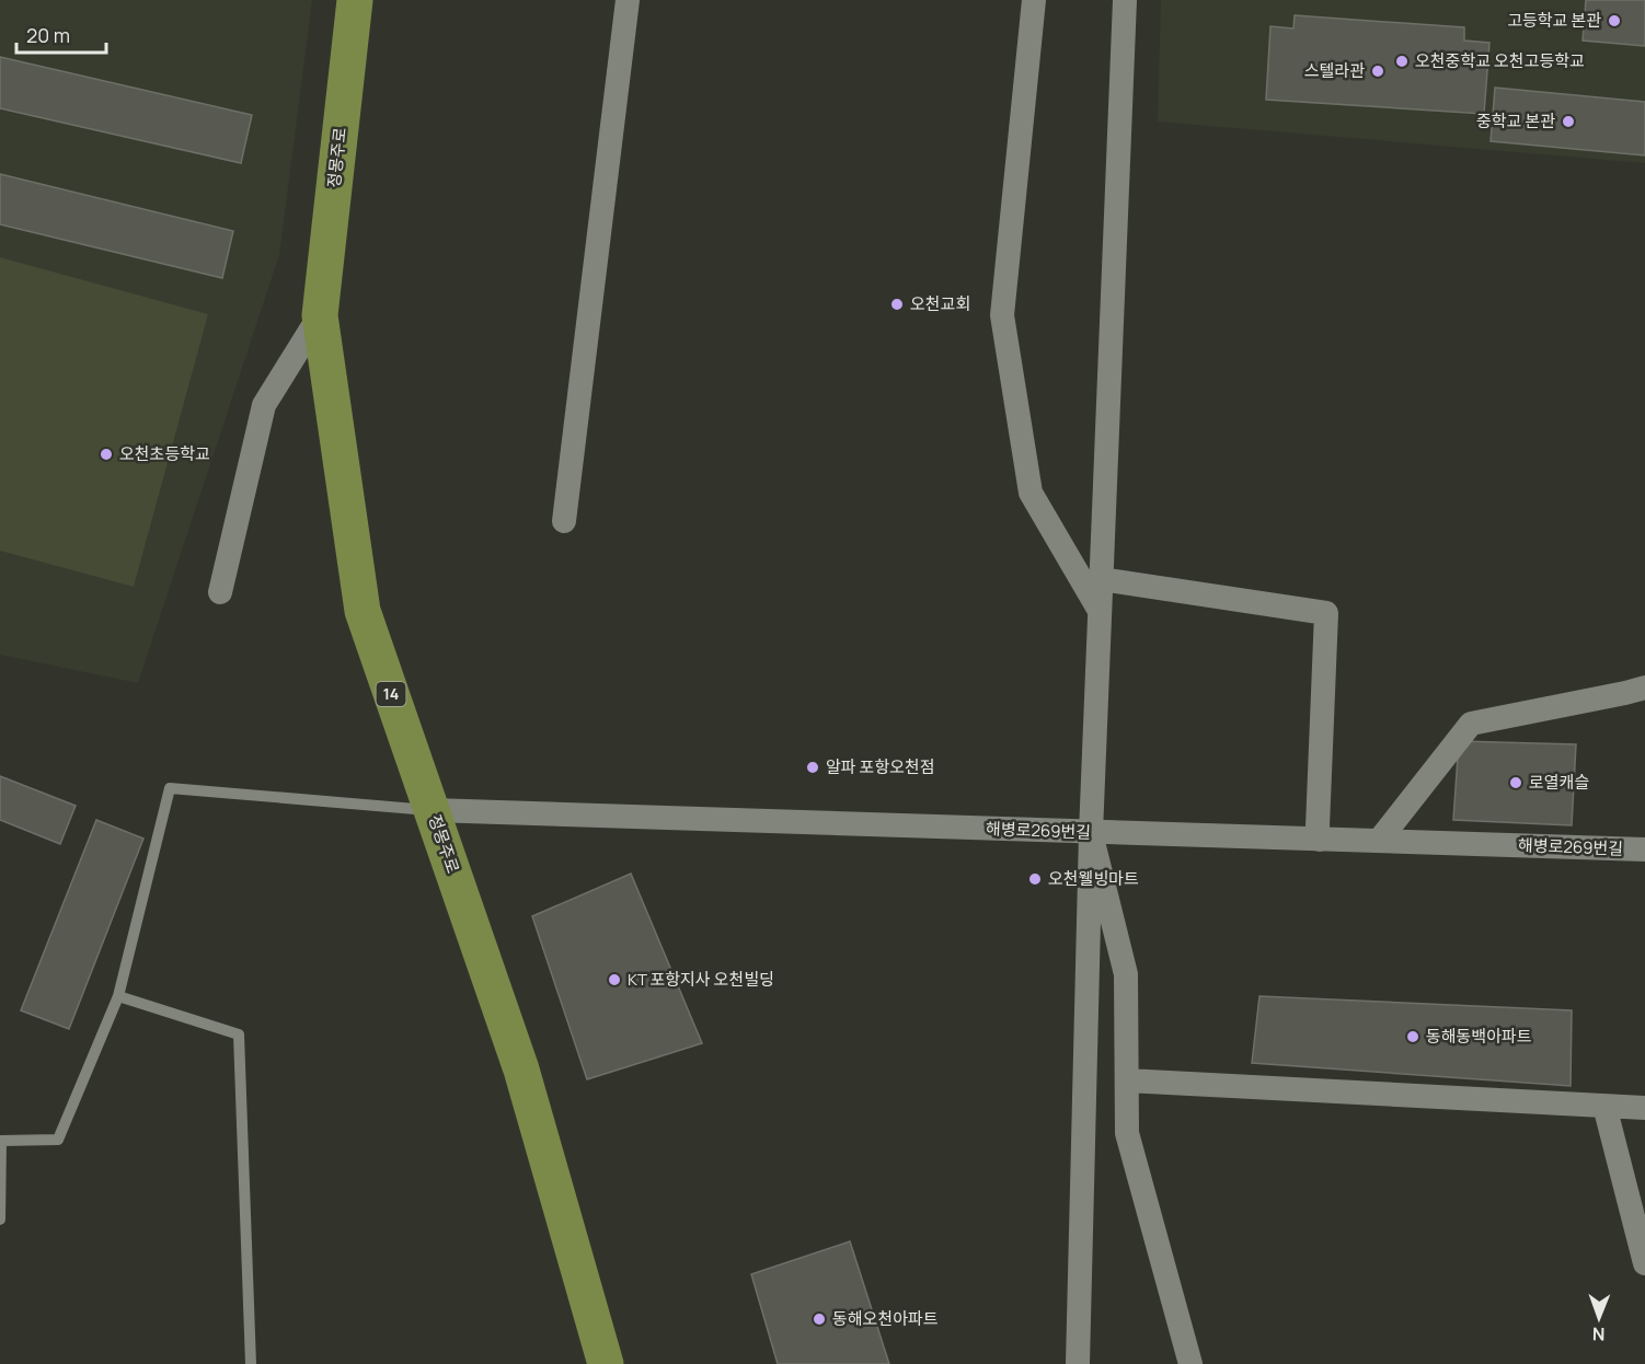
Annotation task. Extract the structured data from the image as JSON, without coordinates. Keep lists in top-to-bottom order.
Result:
{
  "streets": {
    "main road": ["정몽주로", "14"],
    "street": ["해병로269번길"]
  },
  "crossings": [
    ["정몽주로", "해병로269번길"]
  ],
  "places": [
    "고등학교 본관",
    "오천중학교 오천고등학교",
    "스텔라관",
    "중학교 본관",
    "오천교회",
    "오천초등학교",
    "알파 포항오천점",
    "로열캐슬",
    "오천웰빙마트",
    "KT 포항지사 오천빌딩",
    "동해동백아파트",
    "동해오천아파트"
  ],
  "scale_bar": "20 m",
  "north": "bottom"
}
